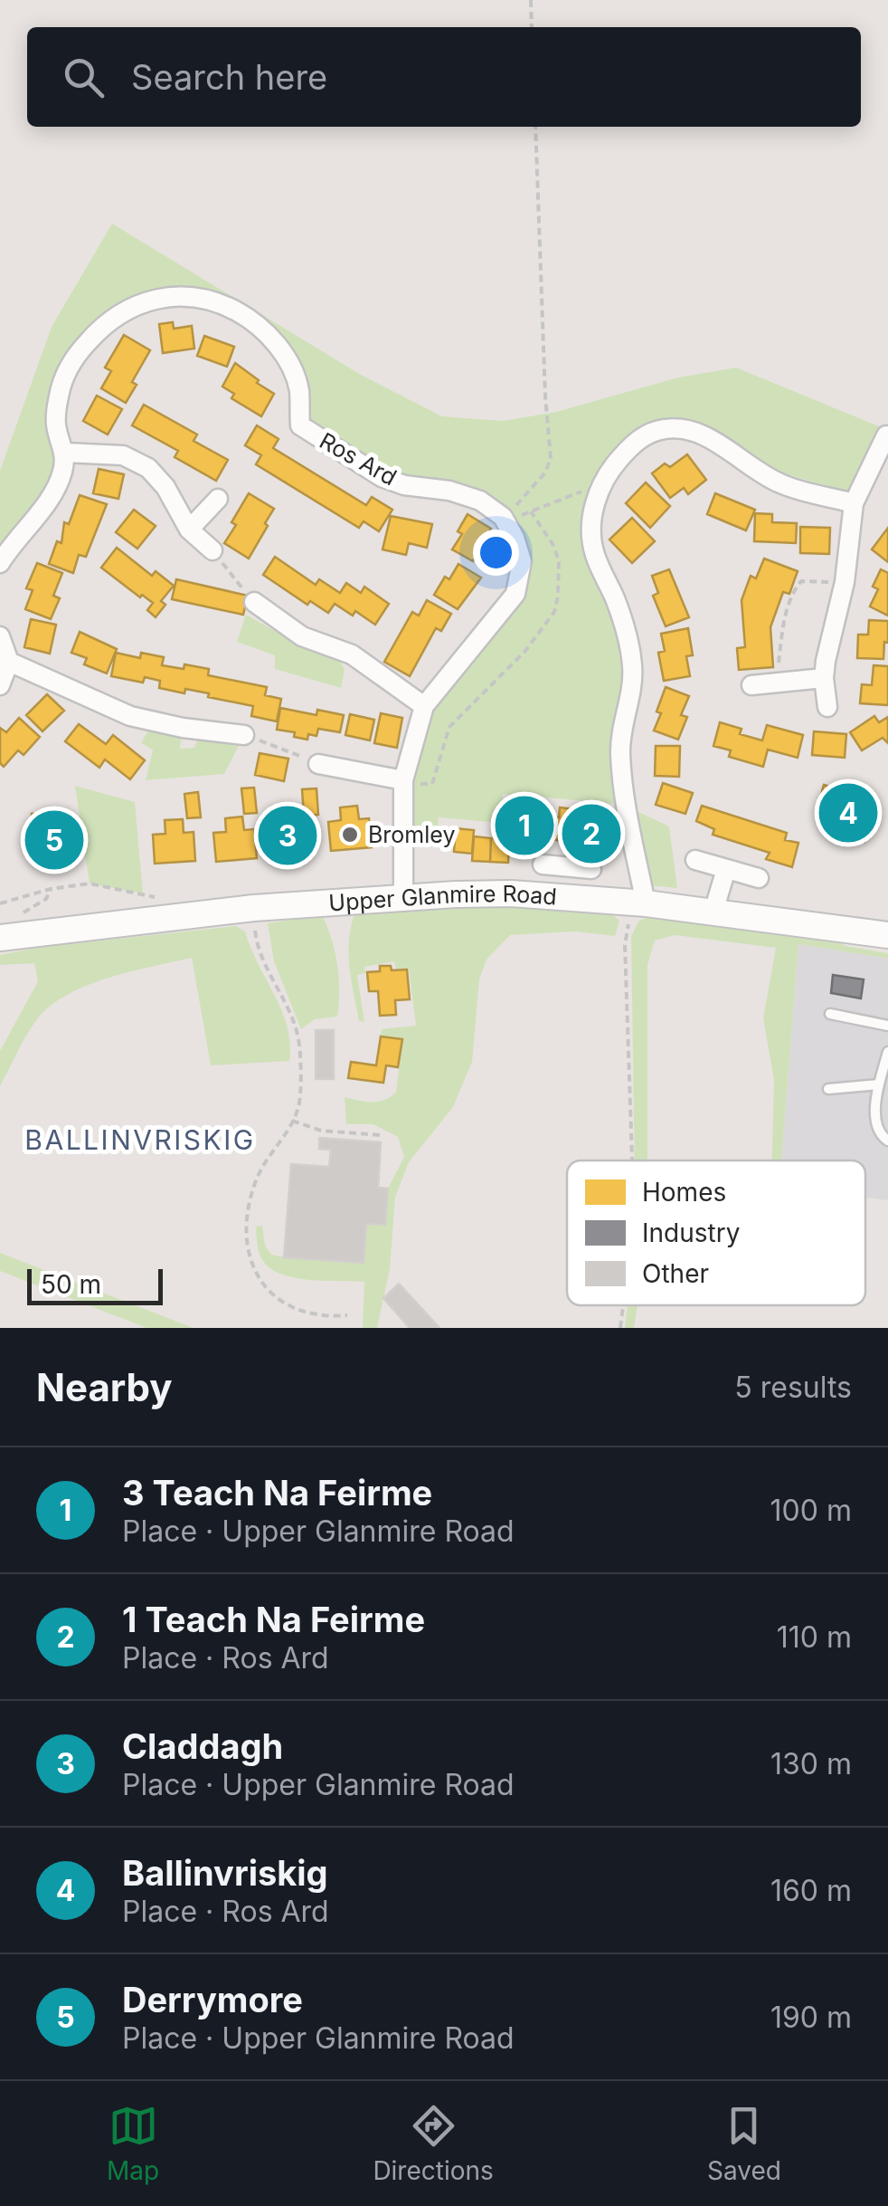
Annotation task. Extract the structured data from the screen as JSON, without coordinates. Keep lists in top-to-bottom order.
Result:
{
  "streets": {
    "main road": ["Upper Glanmire Road"],
    "street": ["Ros Ard"]
  },
  "districts": ["BALLINVRISKIG"],
  "places": ["Bromley"],
  "legend": ["Homes", "Industry", "Other"],
  "scale_bar": "50 m",
  "page": {
    "search": "Search here",
    "pins": [
      "4",
      "1",
      "2",
      "3",
      "5"
    ],
    "scale": "50 m",
    "heading": ["Nearby", "5 results"],
    "list": [
      {
        "mark": "1",
        "name": "3 Teach Na Feirme",
        "note": "Place · Upper Glanmire Road",
        "value": "100 m"
      },
      {
        "mark": "2",
        "name": "1 Teach Na Feirme",
        "note": "Place · Ros Ard",
        "value": "110 m"
      },
      {
        "mark": "3",
        "name": "Claddagh",
        "note": "Place · Upper Glanmire Road",
        "value": "130 m"
      },
      {
        "mark": "4",
        "name": "Ballinvriskig",
        "note": "Place · Ros Ard",
        "value": "160 m"
      },
      {
        "mark": "5",
        "name": "Derrymore",
        "note": "Place · Upper Glanmire Road",
        "value": "190 m"
      }
    ],
    "nav": ["Map", "Directions", "Saved"]
  }
}
